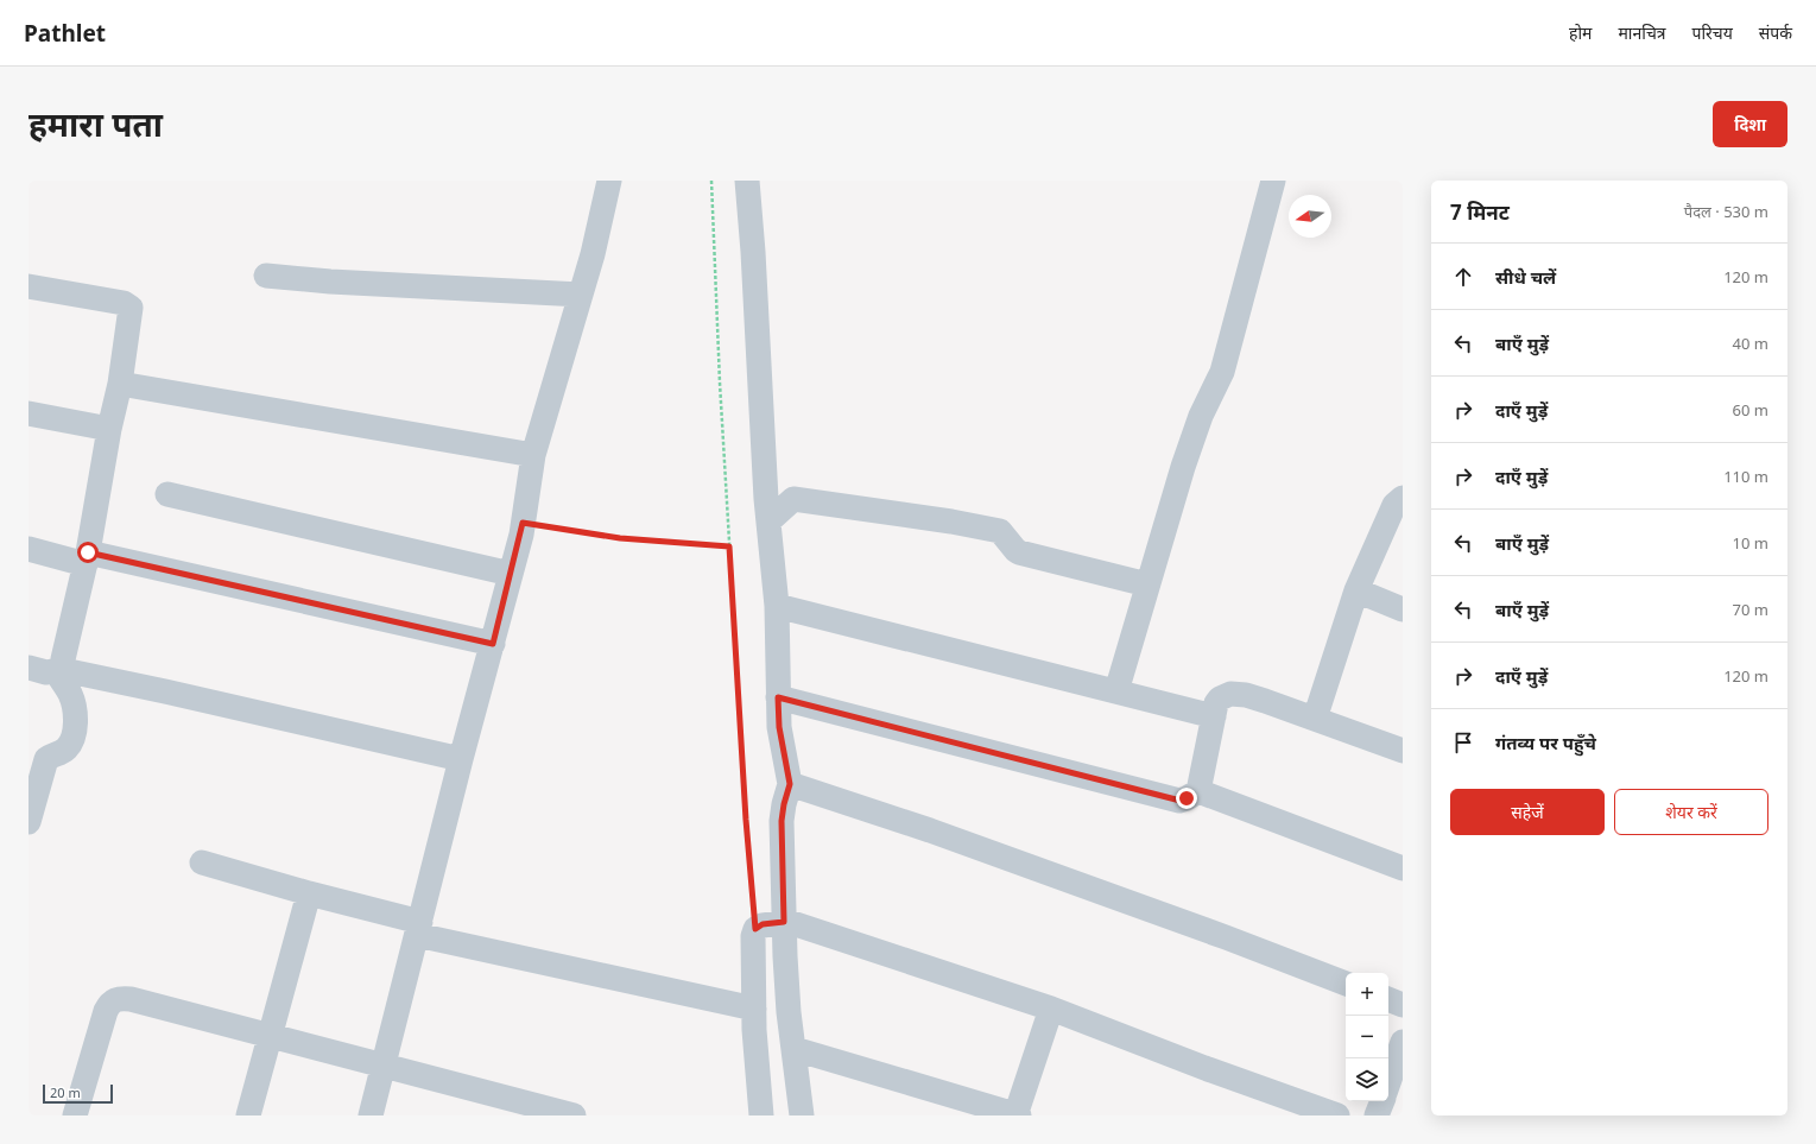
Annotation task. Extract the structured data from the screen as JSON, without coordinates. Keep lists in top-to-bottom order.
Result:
{
  "scale_bar": "20 m",
  "north": "left",
  "page": {
    "header": "Pathlet",
    "nav": [
      "होम",
      "मानचित्र",
      "परिचय",
      "संपर्क"
    ],
    "title": "हमारा पता",
    "buttons": [
      "दिशा",
      ["सहेजें", "शेयर करें"]
    ],
    "heading": ["7 मिनट", "पैदल · 530 m"],
    "list": [
      ["सीधे चलें", "120 m"],
      ["बाएँ मुड़ें", "40 m"],
      ["दाएँ मुड़ें", "60 m"],
      ["दाएँ मुड़ें", "110 m"],
      ["बाएँ मुड़ें", "10 m"],
      ["बाएँ मुड़ें", "70 m"],
      ["दाएँ मुड़ें", "120 m"],
      "गंतव्य पर पहुँचे"
    ],
    "map_buttons": ["+", "−"],
    "scale": "20 m"
  }
}
